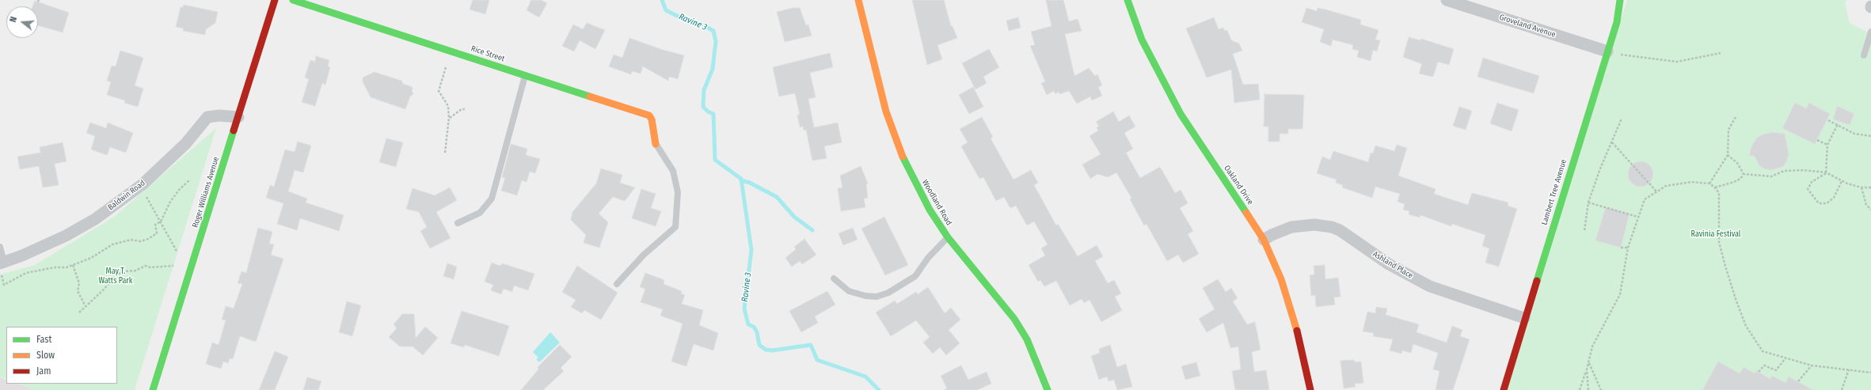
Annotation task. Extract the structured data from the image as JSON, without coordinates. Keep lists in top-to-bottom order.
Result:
{
  "streets": {
    "street": [
      "Groveland Avenue",
      "Rice Street",
      "Oakland Drive",
      "Roger Williams Avenue",
      "Lambert Tree Avenue",
      "Baldwin Road",
      "Woodland Road",
      "Ashland Place"
    ]
  },
  "crossings": [
    ["Groveland Avenue", "Lambert Tree Avenue"],
    ["Oakland Drive", "Ashland Place"],
    ["Roger Williams Avenue", "Baldwin Road"],
    ["Lambert Tree Avenue", "Ashland Place"]
  ],
  "water": ["Ravine 3"],
  "parks": ["Ravinia Festival", "May T. Watts Park"],
  "legend": ["Fast", "Slow", "Jam"],
  "north": "left"
}
